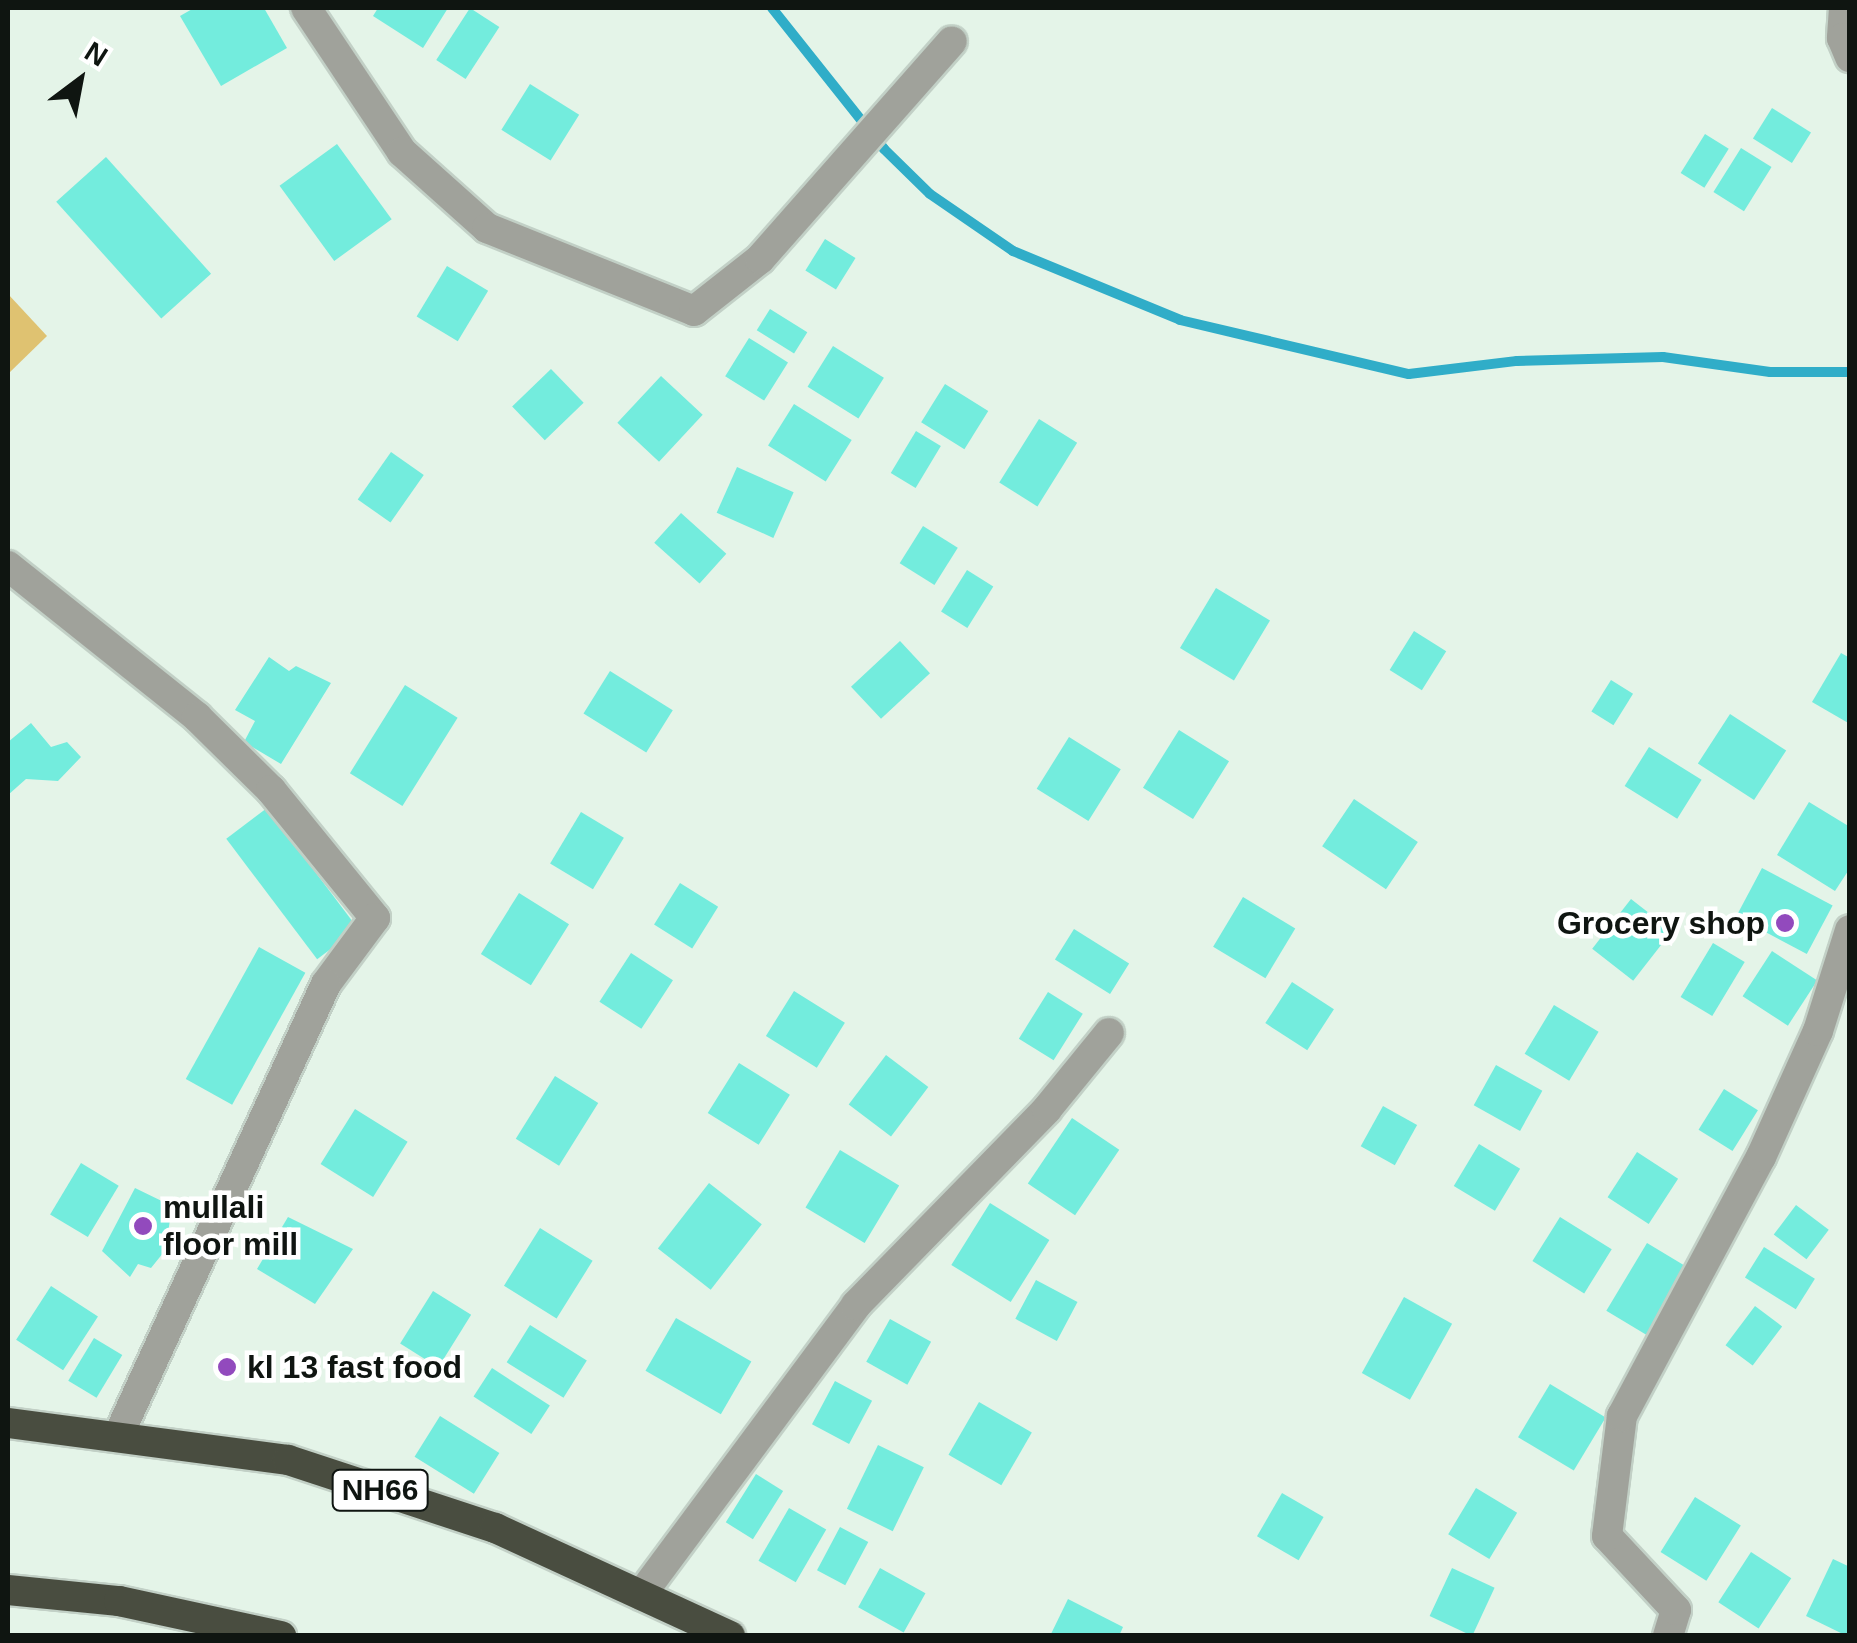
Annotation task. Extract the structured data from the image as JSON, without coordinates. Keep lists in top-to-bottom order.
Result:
{
  "streets": {
    "highway": ["NH66"]
  },
  "places": ["Grocery shop", "mullali floor mill", "kl 13 fast food"],
  "north": "top right"
}
